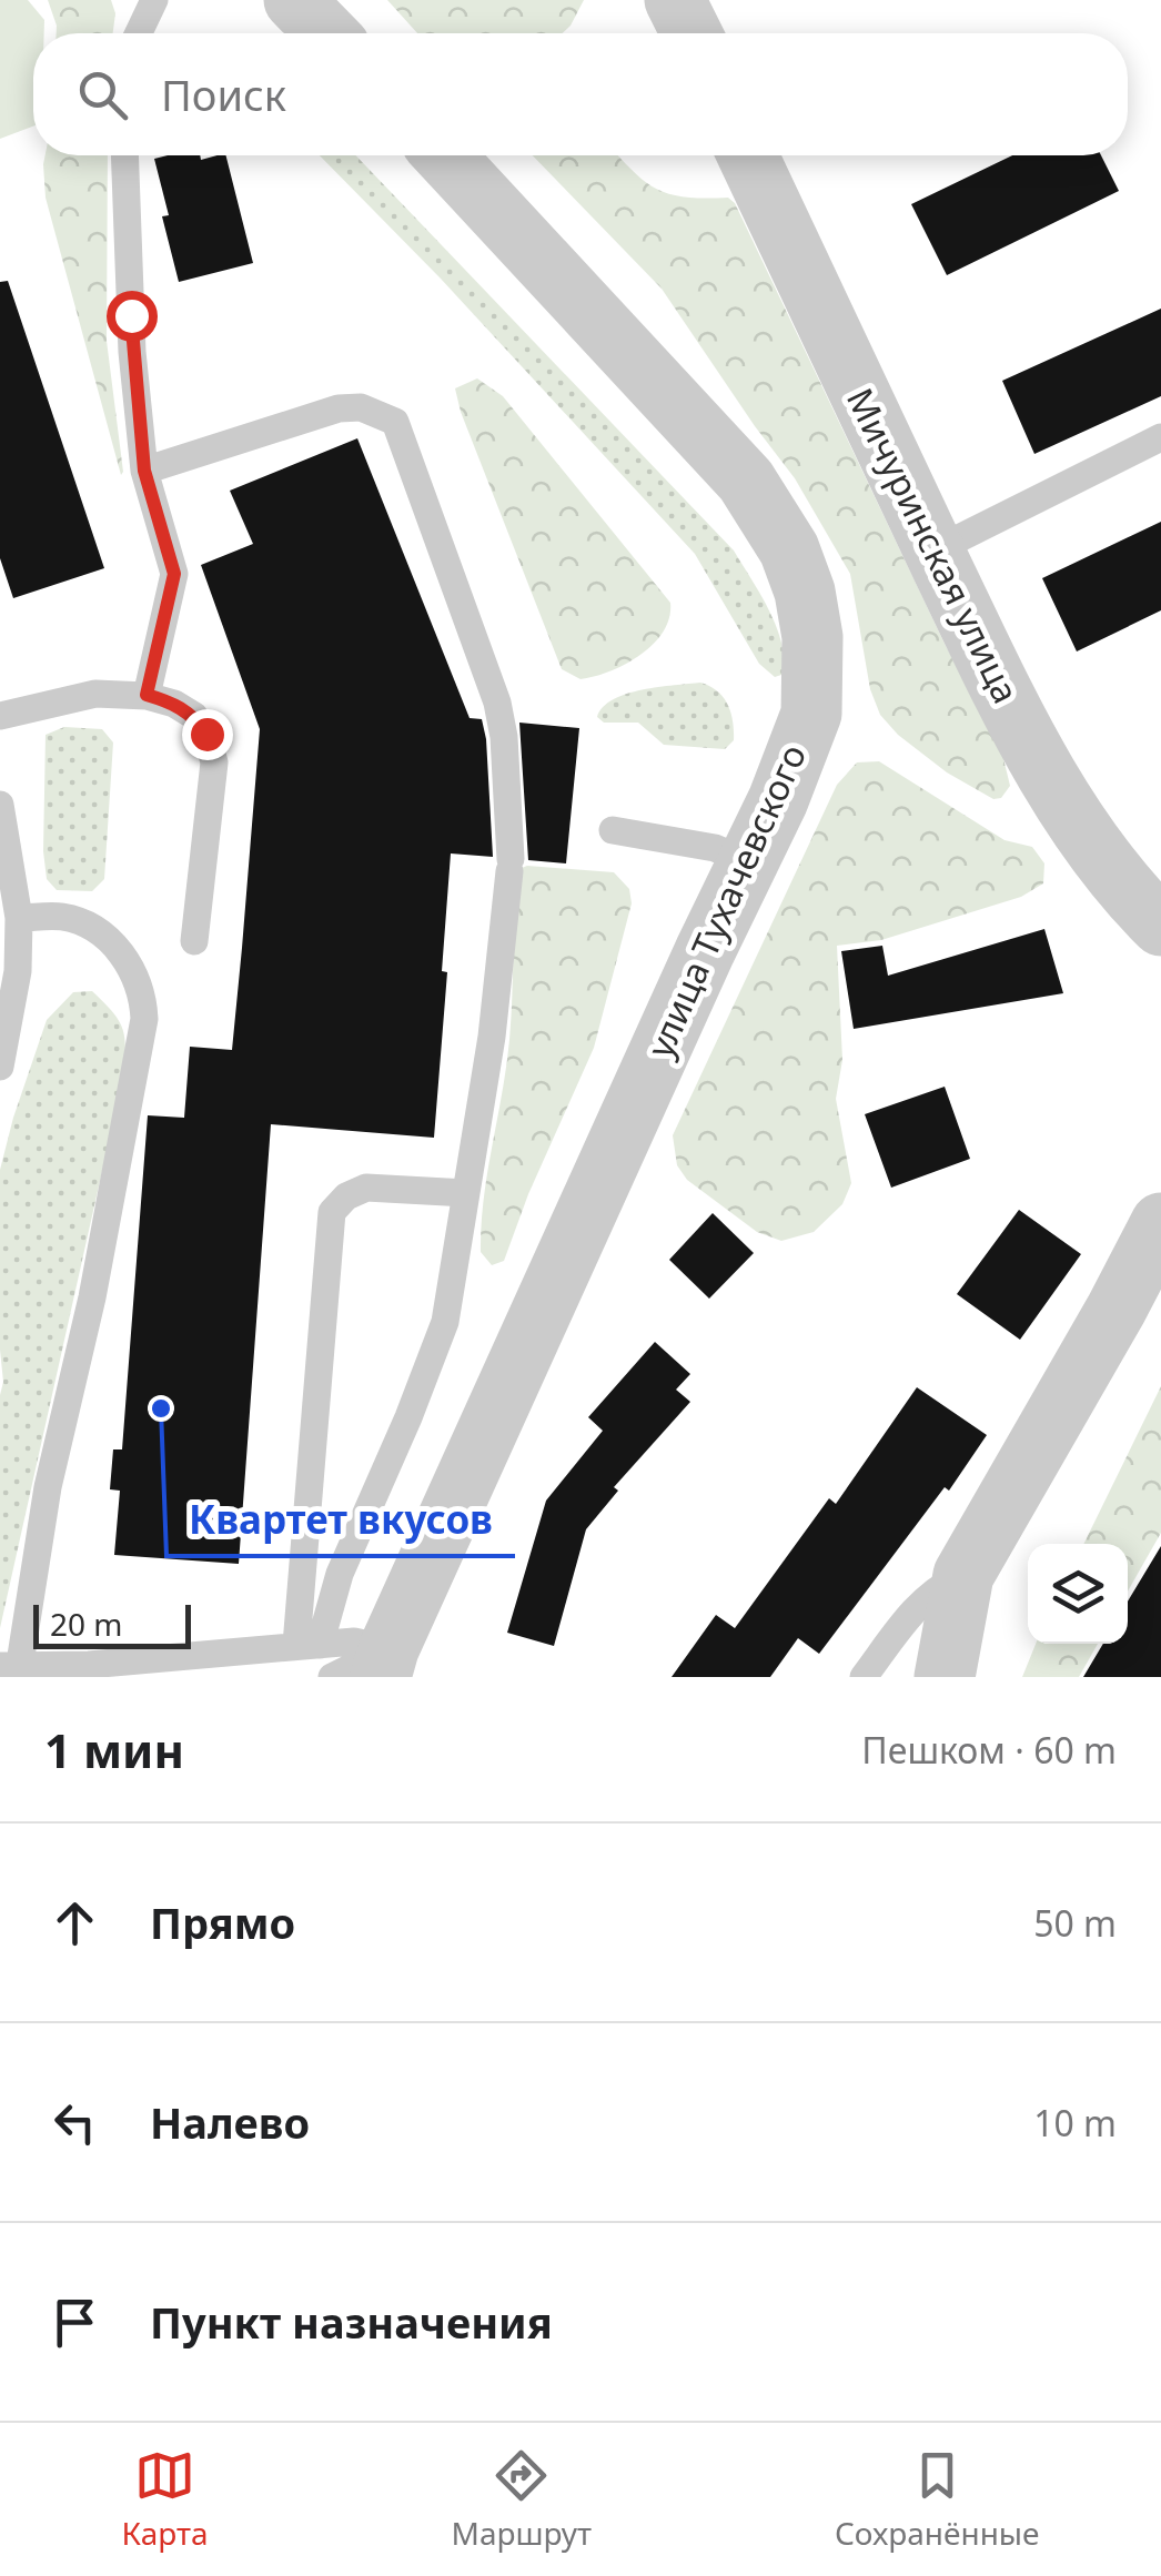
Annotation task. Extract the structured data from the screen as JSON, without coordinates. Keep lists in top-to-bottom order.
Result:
{
  "streets": {
    "street": ["Мичуринская улица", "улица Тухачевского"]
  },
  "places": ["Квартет вкусов"],
  "scale_bar": "20 m",
  "page": {
    "search": "Поиск",
    "scale": "20 m",
    "heading": ["1 мин", "Пешком · 60 m"],
    "list": [
      ["Прямо", "50 m"],
      ["Налево", "10 m"],
      "Пункт назначения"
    ],
    "nav": ["Карта", "Маршрут", "Сохранённые"]
  }
}
